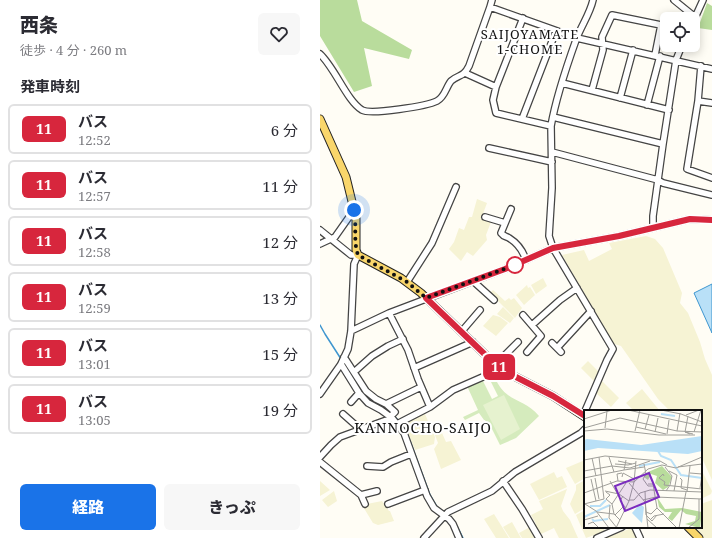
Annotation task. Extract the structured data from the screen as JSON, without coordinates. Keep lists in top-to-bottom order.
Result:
{
  "districts": ["SAIJOYAMATE 1-CHOME", "KANNOCHO-SAIJO"],
  "lines": ["bus line 11"],
  "page": {
    "heading": [
      ["西条", "徒歩 · 4 分 · 260 m"],
      "発車時刻"
    ],
    "on_map": "11",
    "list": [
      {
        "mark": "11",
        "name": "バス",
        "note": "12:52",
        "value": "6 分"
      },
      {
        "mark": "11",
        "name": "バス",
        "note": "12:57",
        "value": "11 分"
      },
      {
        "mark": "11",
        "name": "バス",
        "note": "12:58",
        "value": "12 分"
      },
      {
        "mark": "11",
        "name": "バス",
        "note": "12:59",
        "value": "13 分"
      },
      {
        "mark": "11",
        "name": "バス",
        "note": "13:01",
        "value": "15 分"
      },
      {
        "mark": "11",
        "name": "バス",
        "note": "13:05",
        "value": "19 分"
      }
    ],
    "buttons": ["経路", "きっぷ"]
  }
}
